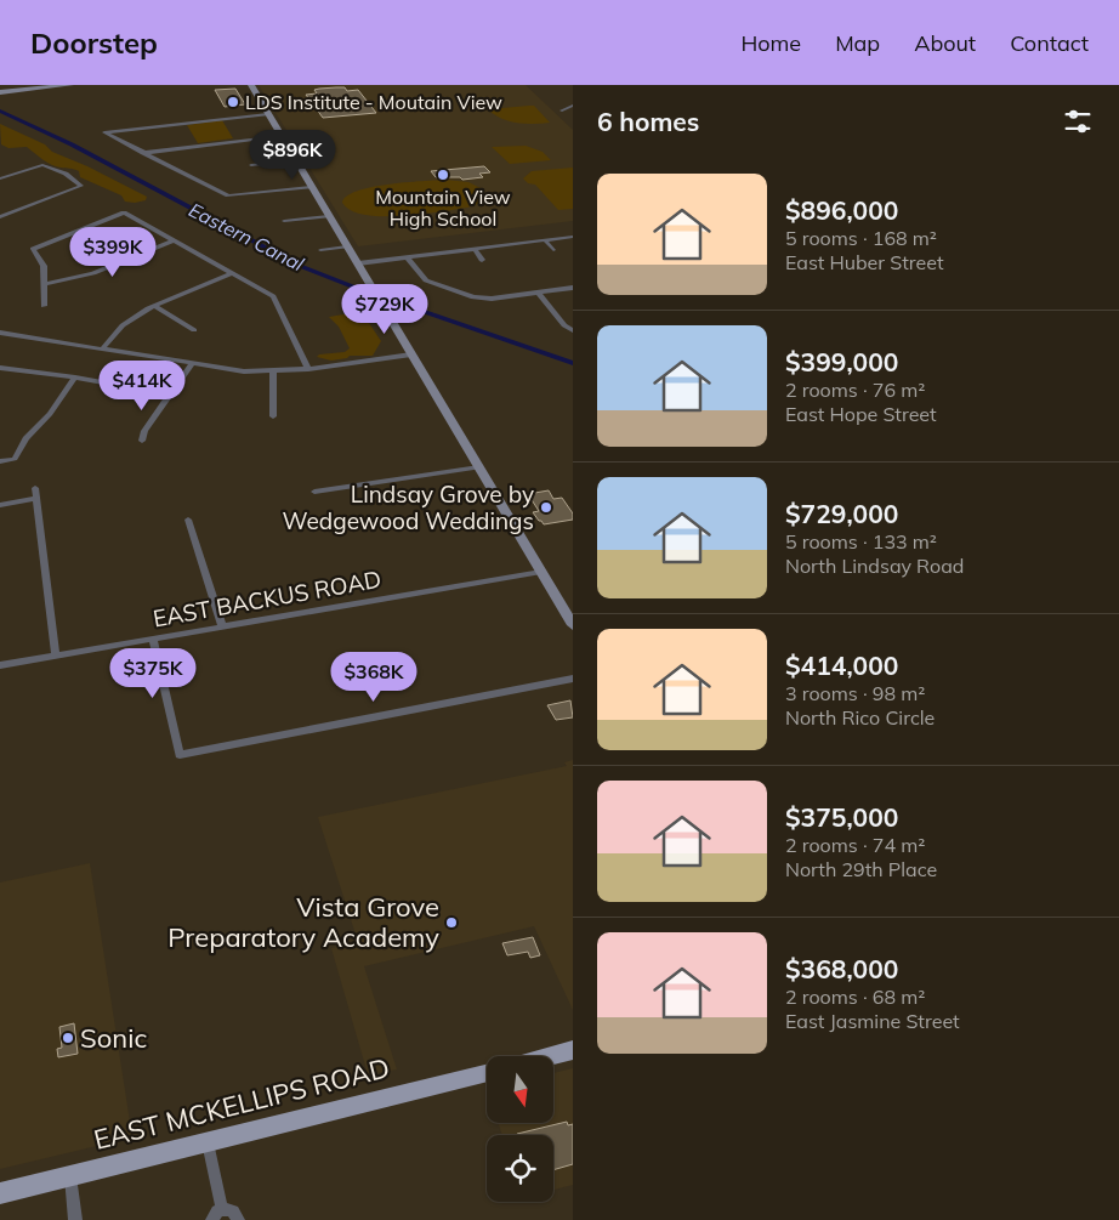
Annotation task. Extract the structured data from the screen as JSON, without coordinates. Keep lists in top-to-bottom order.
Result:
{
  "streets": {
    "main road": ["EAST MCKELLIPS ROAD"],
    "street": ["EAST BACKUS ROAD"]
  },
  "water": ["Eastern Canal"],
  "places": [
    "LDS Institute - Moutain View",
    "Mountain View High School",
    "Lindsay Grove by Wedgewood Weddings",
    "Vista Grove Preparatory Academy",
    "Sonic"
  ],
  "north": "bottom",
  "page": {
    "header": "Doorstep",
    "nav": [
      "Home",
      "Map",
      "About",
      "Contact"
    ],
    "heading": "6 homes",
    "price": [
      "$896K",
      "$399K",
      "$729K",
      "$414K",
      "$375K",
      "$368K"
    ],
    "list": [
      {
        "name": "$896,000",
        "note": "5 rooms · 168 m² · East Huber Street"
      },
      {
        "name": "$399,000",
        "note": "2 rooms · 76 m² · East Hope Street"
      },
      {
        "name": "$729,000",
        "note": "5 rooms · 133 m² · North Lindsay Road"
      },
      {
        "name": "$414,000",
        "note": "3 rooms · 98 m² · North Rico Circle"
      },
      {
        "name": "$375,000",
        "note": "2 rooms · 74 m² · North 29th Place"
      },
      {
        "name": "$368,000",
        "note": "2 rooms · 68 m² · East Jasmine Street"
      }
    ]
  }
}
